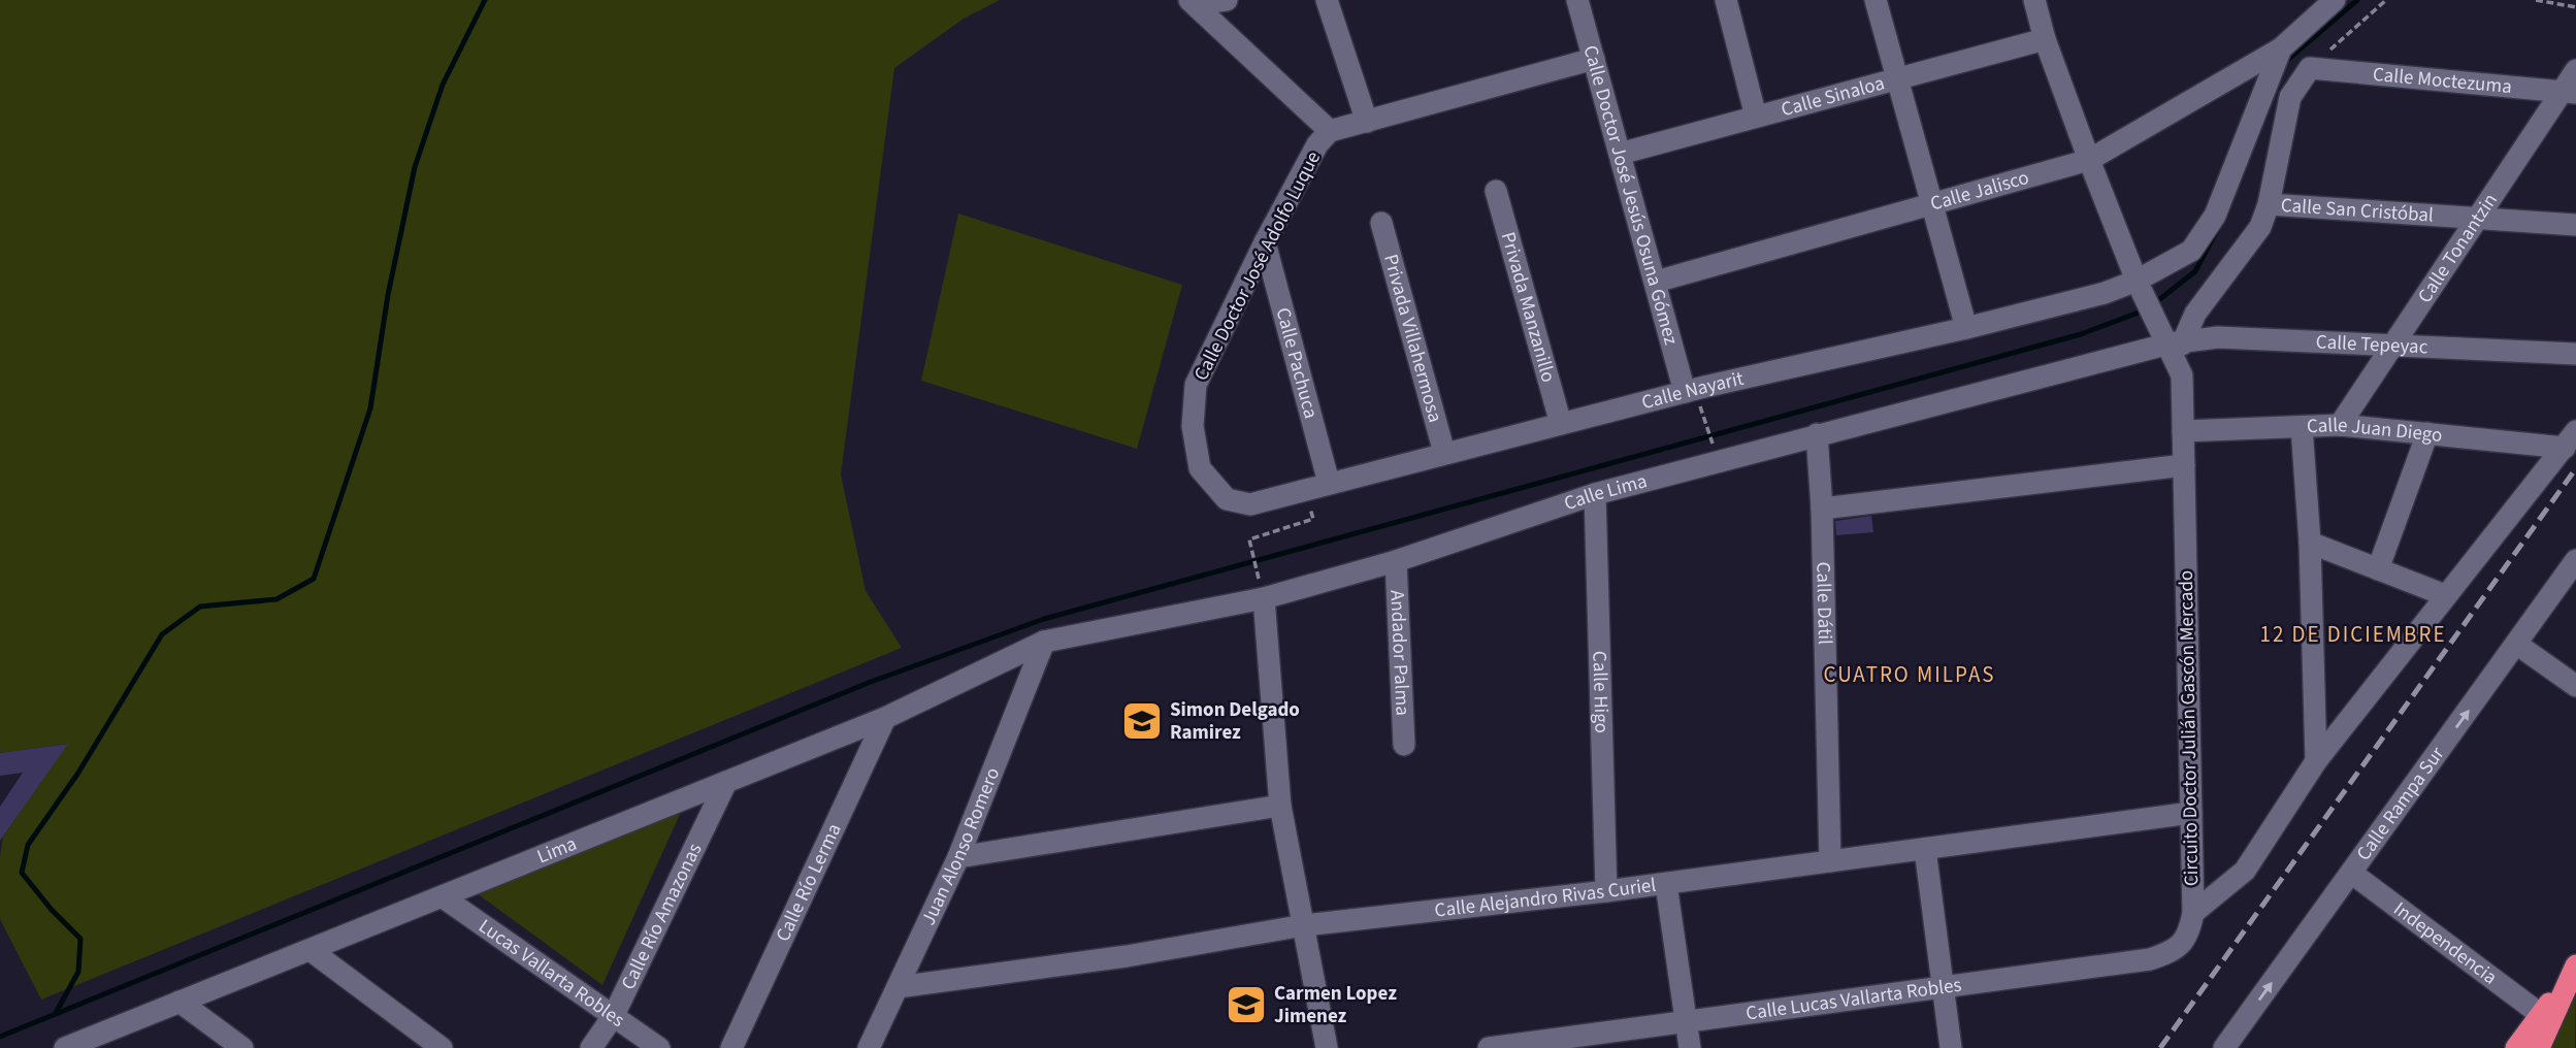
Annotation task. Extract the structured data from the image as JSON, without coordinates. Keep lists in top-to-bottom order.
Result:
{
  "streets": {
    "street": [
      "Calle Moctezuma",
      "Calle Sinaloa",
      "Calle Jalisco",
      "Calle Doctor José Jesús Osuna Gómez",
      "Calle San Cristóbal",
      "Calle Tonantzin",
      "Calle Doctor José Adolfo Luque",
      "Privada Manzanillo",
      "Privada Villahermosa",
      "Calle Tepeyac",
      "Calle Pachuca",
      "Calle Nayarit",
      "Calle Juan Diego",
      "Calle Lima",
      "Calle Dátil",
      "Andador Palma",
      "Calle Higo",
      "Circuito Doctor Julián Gascón Mercado",
      "Calle Rampa Sur",
      "Juan Alonso Romero",
      "Lima",
      "Calle Río Lerma",
      "Calle Alejandro Rivas Curiel",
      "Calle Río Amazonas",
      "Independencia",
      "Lucas Vallarta Robles",
      "Calle Lucas Vallarta Robles"
    ]
  },
  "crossings": [
    ["Calle Moctezuma", "Calle Tonantzin"],
    ["Calle Sinaloa", "Calle Doctor José Jesús Osuna Gómez"],
    ["Calle Sinaloa", "Circuito Doctor Julián Gascón Mercado"],
    ["Calle Jalisco", "Calle Doctor José Jesús Osuna Gómez"],
    ["Calle Jalisco", "Calle Nayarit"],
    ["Calle Jalisco", "Circuito Doctor Julián Gascón Mercado"],
    ["Calle Doctor José Jesús Osuna Gómez", "Calle Doctor José Adolfo Luque"],
    ["Calle Doctor José Jesús Osuna Gómez", "Calle Nayarit"],
    ["Calle San Cristóbal", "Calle Tonantzin"],
    ["Calle Tonantzin", "Calle Tepeyac"],
    ["Calle Tonantzin", "Calle Juan Diego"],
    ["Calle Doctor José Adolfo Luque", "Calle Pachuca"],
    ["Calle Doctor José Adolfo Luque", "Calle Nayarit"],
    ["Privada Manzanillo", "Calle Nayarit"],
    ["Privada Villahermosa", "Calle Nayarit"],
    ["Calle Tepeyac", "Calle Lima"],
    ["Calle Tepeyac", "Circuito Doctor Julián Gascón Mercado"],
    ["Calle Pachuca", "Calle Nayarit"],
    ["Calle Nayarit", "Circuito Doctor Julián Gascón Mercado"],
    ["Calle Juan Diego", "Circuito Doctor Julián Gascón Mercado"],
    ["Calle Lima", "Calle Dátil"],
    ["Calle Lima", "Andador Palma"],
    ["Calle Lima", "Calle Higo"],
    ["Calle Lima", "Circuito Doctor Julián Gascón Mercado"],
    ["Calle Lima", "Juan Alonso Romero"],
    ["Calle Lima", "Lima"],
    ["Calle Dátil", "Calle Alejandro Rivas Curiel"],
    ["Calle Higo", "Calle Alejandro Rivas Curiel"],
    ["Circuito Doctor Julián Gascón Mercado", "Calle Alejandro Rivas Curiel"],
    ["Circuito Doctor Julián Gascón Mercado", "Calle Lucas Vallarta Robles"],
    ["Calle Rampa Sur", "Independencia"],
    ["Juan Alonso Romero", "Lima"],
    ["Juan Alonso Romero", "Calle Alejandro Rivas Curiel"],
    ["Lima", "Calle Río Lerma"],
    ["Lima", "Calle Río Amazonas"],
    ["Lima", "Lucas Vallarta Robles"],
    ["Calle Río Amazonas", "Lucas Vallarta Robles"]
  ],
  "one_way": ["Calle Rampa Sur"],
  "districts": ["12 DE DICIEMBRE", "CUATRO MILPAS"],
  "places": {
    "school or university": ["Simon Delgado Ramirez", "Carmen Lopez Jimenez"]
  }
}
